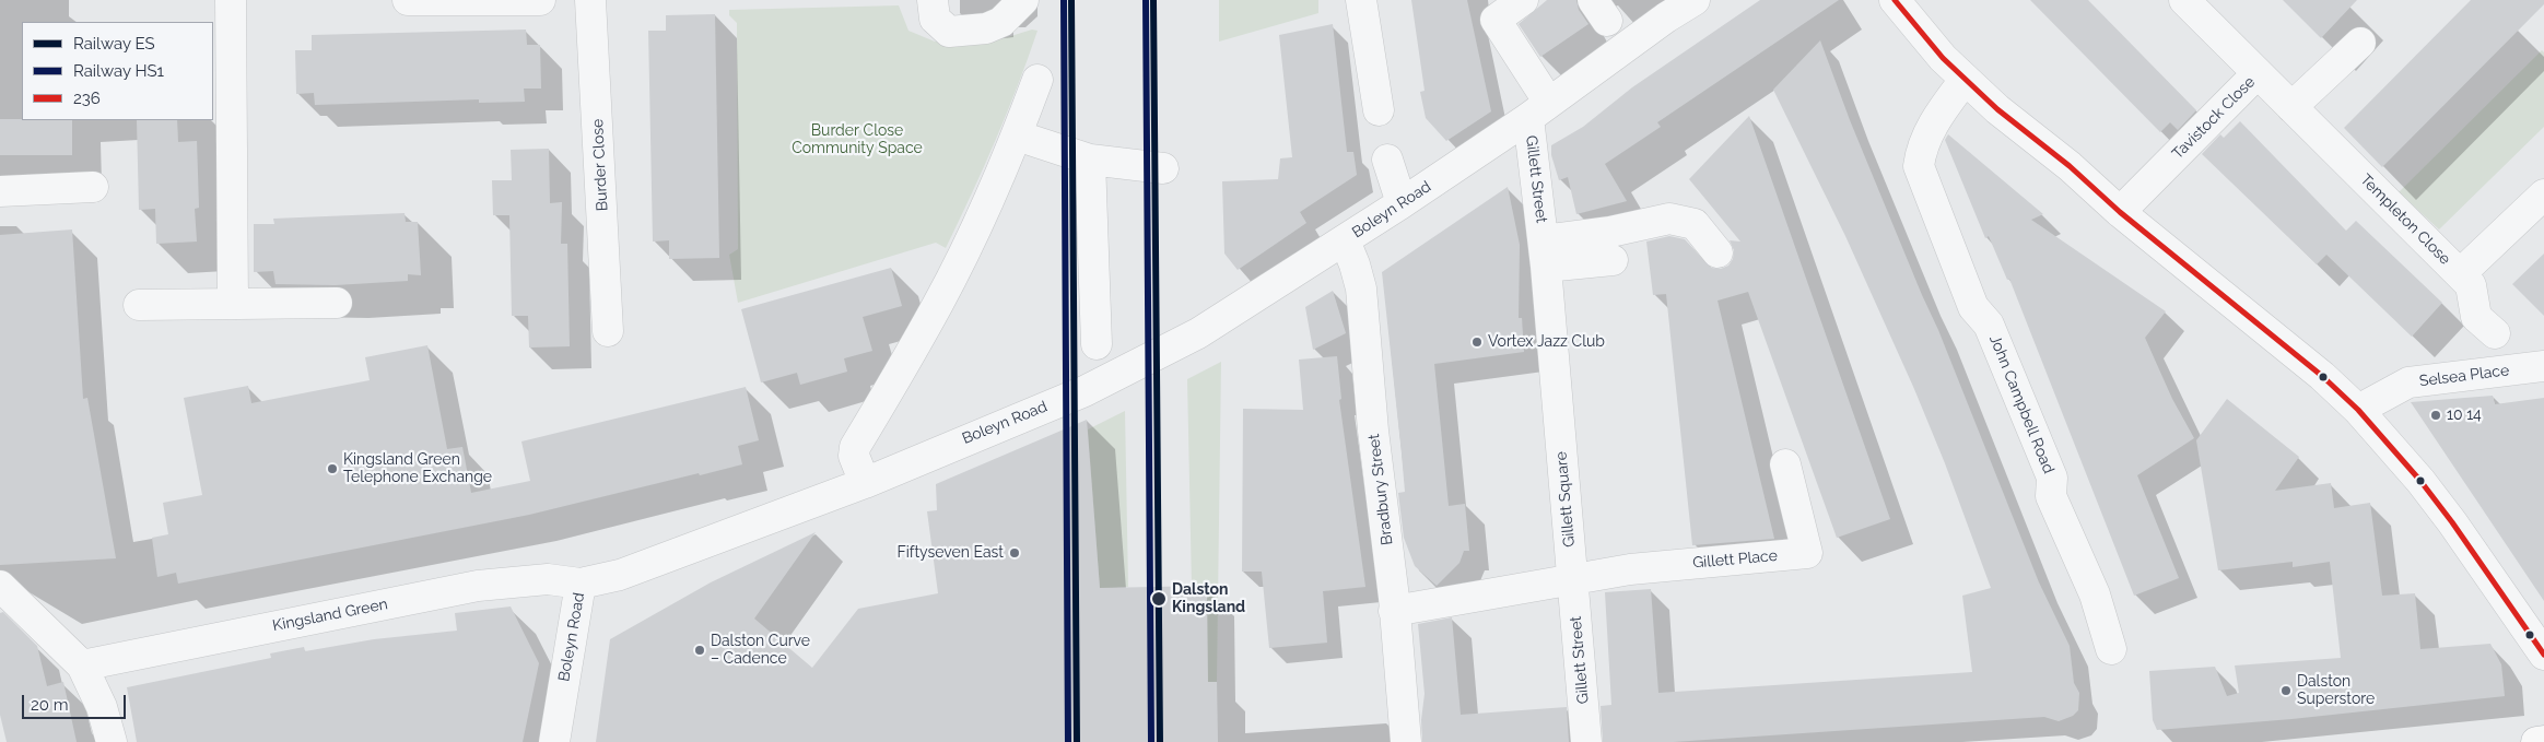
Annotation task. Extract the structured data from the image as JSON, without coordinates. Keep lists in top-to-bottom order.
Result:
{
  "streets": {
    "street": [
      "Tavistock Close",
      "Burder Close",
      "Gillett Street",
      "Boleyn Road",
      "Templeton Close",
      "Selsea Place",
      "John Campbell Road",
      "Bradbury Street",
      "Gillett Square",
      "Gillett Place",
      "Kingsland Green"
    ]
  },
  "crossings": [
    ["Tavistock Close", "Templeton Close"],
    ["Gillett Street", "Boleyn Road"],
    ["Gillett Street", "Gillett Square"],
    ["Gillett Street", "Gillett Place"],
    ["Boleyn Road", "Bradbury Street"],
    ["Boleyn Road", "Kingsland Green"],
    ["Gillett Square", "Gillett Place"]
  ],
  "parks": ["Burder Close Community Space"],
  "places": [
    "Vortex Jazz Club",
    "10 14",
    "Kingsland Green Telephone Exchange",
    "Fiftyseven East",
    "Dalston Kingsland",
    "Dalston Curve – Cadence",
    "Dalston Superstore"
  ],
  "lines": ["rail line ES", "rail line HS1", "transit line 236"],
  "legend": ["Railway ES", "Railway HS1", "236"],
  "scale_bar": "20 m"
}
